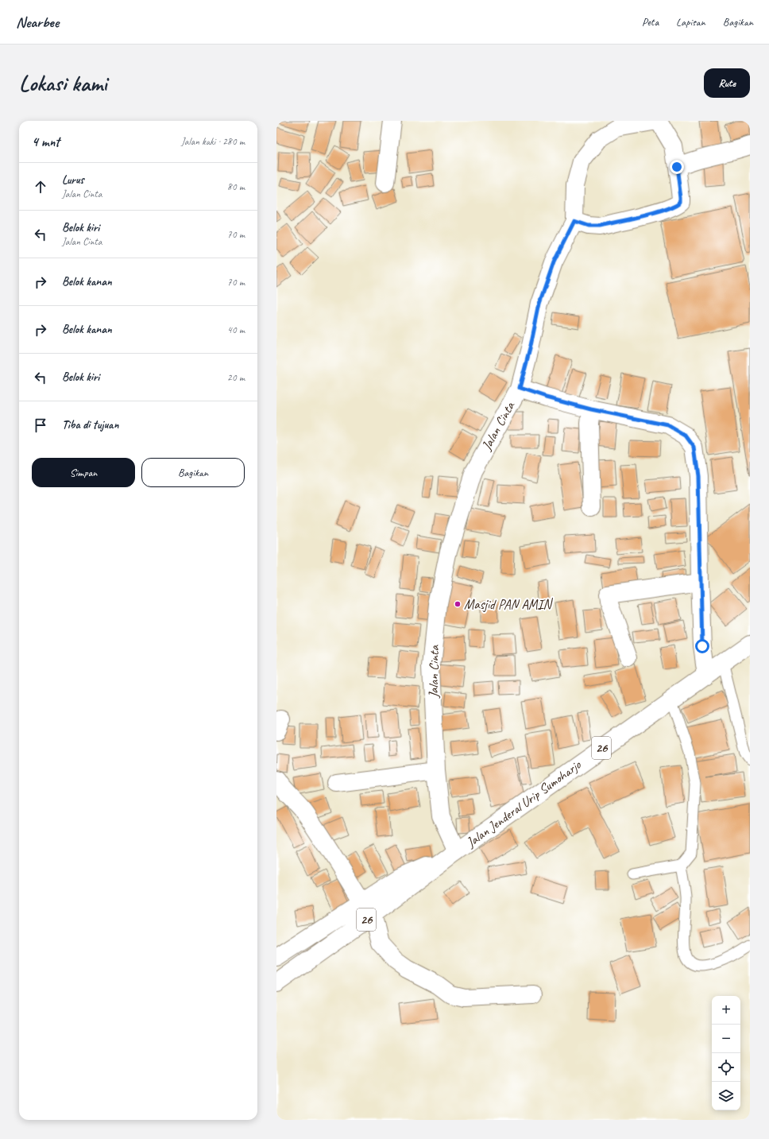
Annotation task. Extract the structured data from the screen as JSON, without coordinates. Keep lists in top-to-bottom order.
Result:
{
  "streets": {
    "main road": ["Jalan Cinta", "26", "Jalan Jenderal Urip Sumoharjo"]
  },
  "crossings": [
    ["Jalan Cinta", "Jalan Jenderal Urip Sumoharjo"]
  ],
  "places": ["Masjid PAN AMIN"],
  "page": {
    "header": "Nearbee",
    "nav": ["Peta", "Lapisan", "Bagikan"],
    "buttons": [
      "Rute",
      ["Simpan", "Bagikan"]
    ],
    "title": "Lokasi kami",
    "heading": ["4 mnt", "Jalan kaki · 280 m"],
    "list": [
      ["Lurus", "Jalan Cinta", "80 m"],
      ["Belok kiri", "Jalan Cinta", "70 m"],
      ["Belok kanan", "70 m"],
      ["Belok kanan", "40 m"],
      ["Belok kiri", "20 m"],
      "Tiba di tujuan"
    ],
    "map_buttons": ["+", "−"]
  }
}
